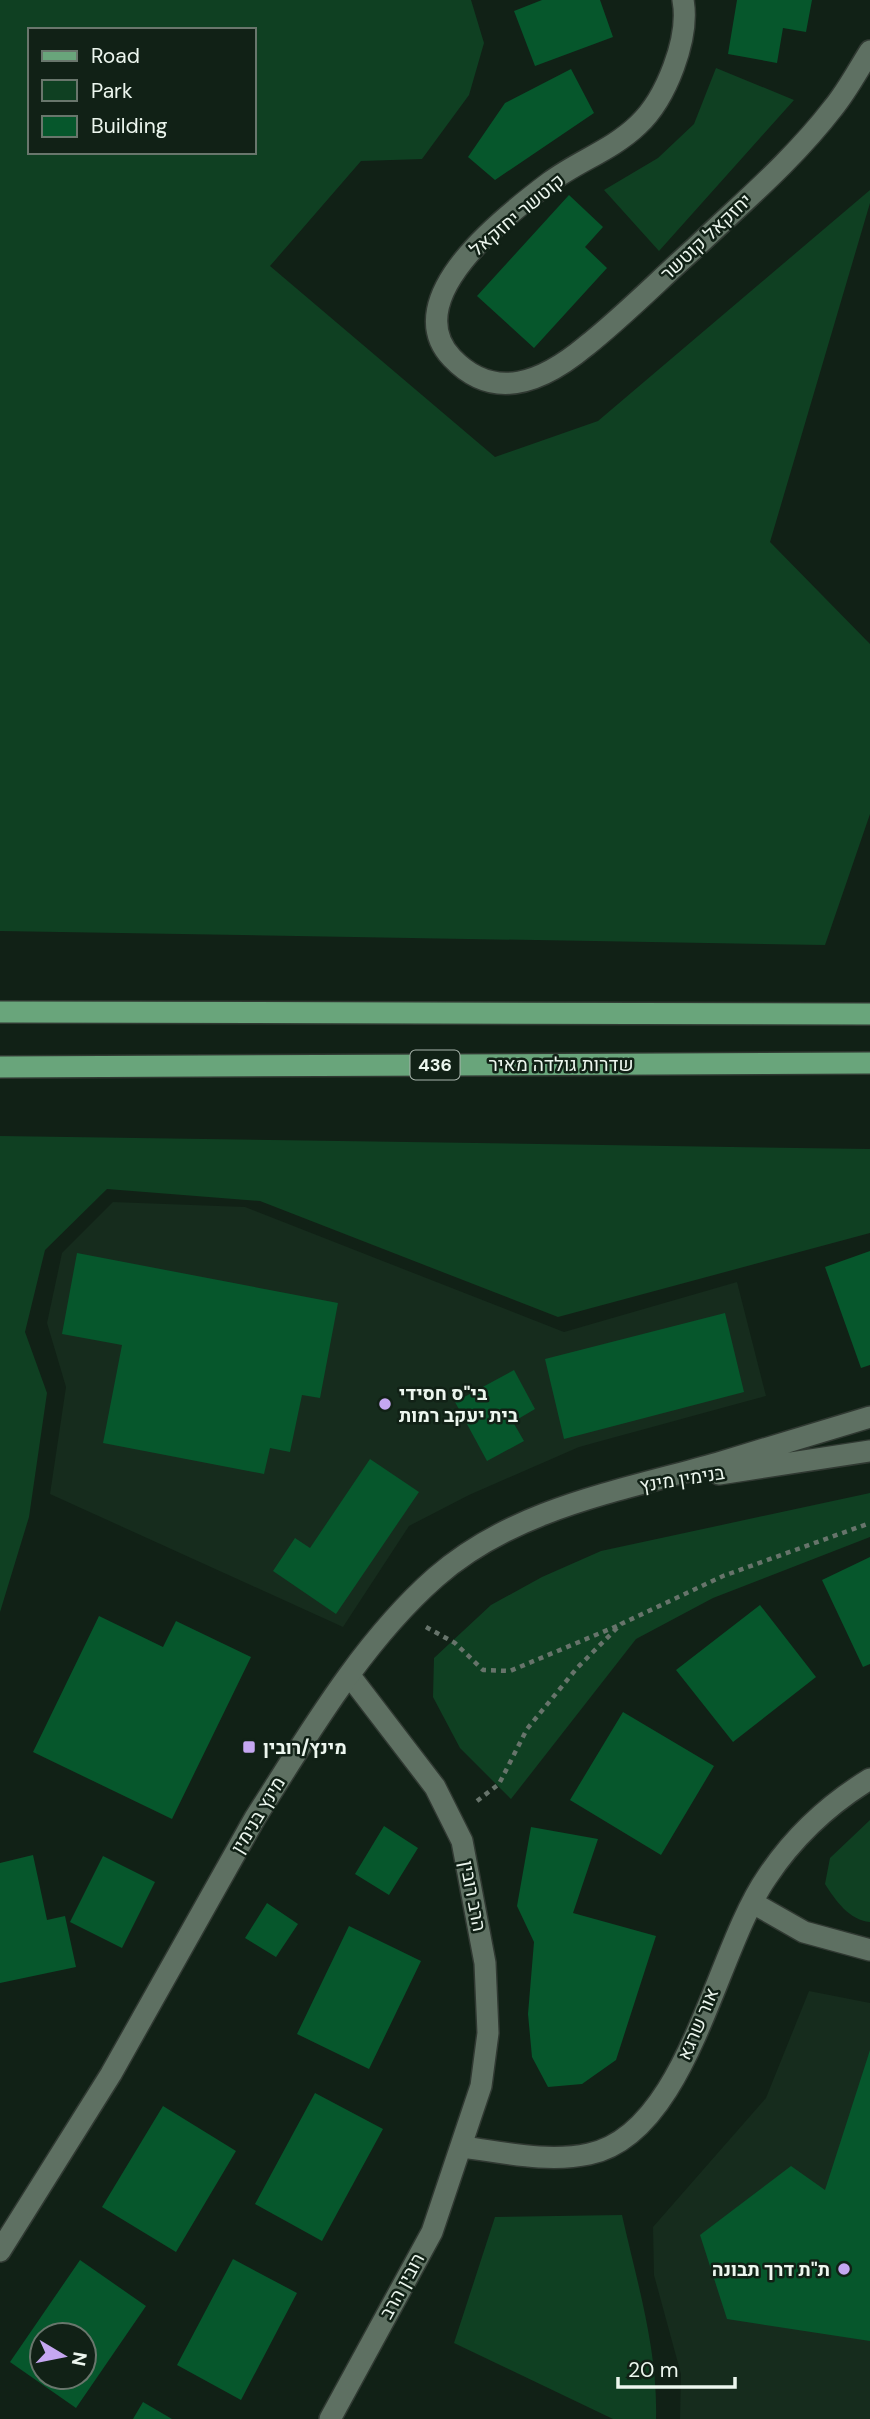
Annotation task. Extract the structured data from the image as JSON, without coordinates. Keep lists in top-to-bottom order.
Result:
{
  "streets": {
    "main road": ["שדרות גולדה מאיר", "436"],
    "street": [
      "קוטשר יחזקאל",
      "יחזקאל קוטשר",
      "בנימין מינץ",
      "מינץ בנימין",
      "הרב רובין",
      "אור שרגא",
      "רובין הרב"
    ]
  },
  "crossings": [
    ["קוטשר יחזקאל", "יחזקאל קוטשר"],
    ["בנימין מינץ", "מינץ בנימין"],
    ["מינץ בנימין", "הרב רובין"],
    ["הרב רובין", "אור שרגא"],
    ["הרב רובין", "רובין הרב"],
    ["אור שרגא", "רובין הרב"]
  ],
  "places": {
    "other": ["בי\"ס חסידי בית יעקב רמות", "ת\"ת דרך תבונה"],
    "transit": ["מינץ/רובין"]
  },
  "legend": ["Road", "Park", "Building"],
  "scale_bar": "20 m",
  "north": "right"
}
